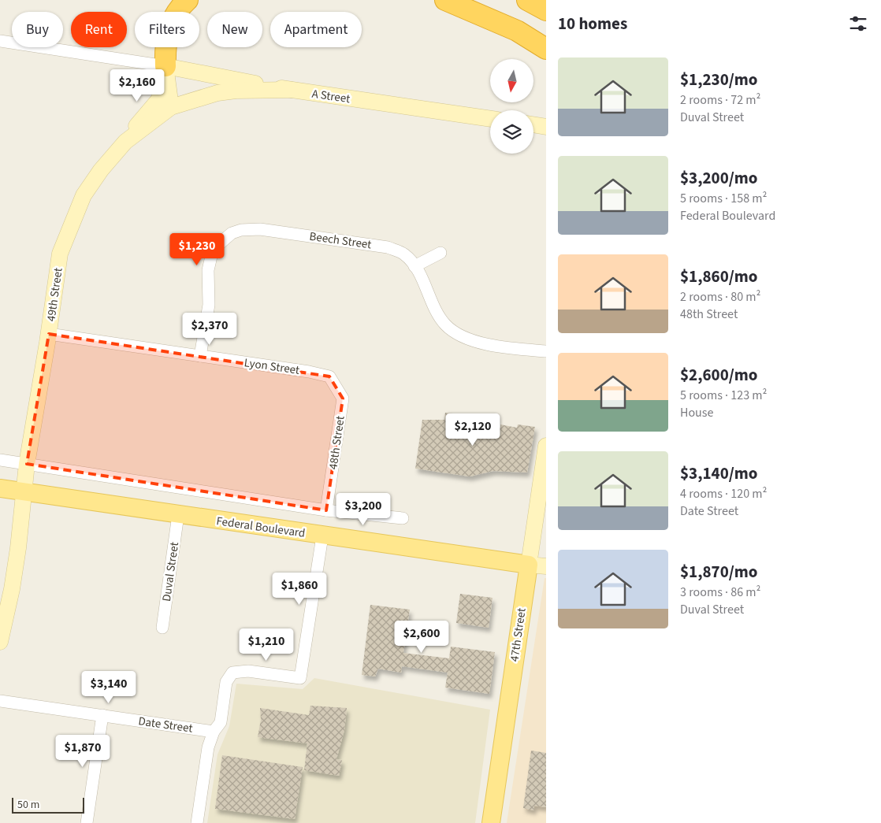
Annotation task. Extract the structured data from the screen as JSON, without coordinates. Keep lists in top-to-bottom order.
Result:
{
  "streets": {
    "main road": ["Federal Boulevard", "47th Street"],
    "street": [
      "A Street",
      "Beech Street",
      "49th Street",
      "Lyon Street",
      "48th Street",
      "Duval Street",
      "Date Street"
    ]
  },
  "crossings": [
    ["A Street", "49th Street"],
    ["Beech Street", "Lyon Street"],
    ["49th Street", "Lyon Street"],
    ["49th Street", "Federal Boulevard"],
    ["Lyon Street", "48th Street"],
    ["Federal Boulevard", "Duval Street"],
    ["Federal Boulevard", "47th Street"]
  ],
  "scale_bar": "50 m",
  "north": "bottom",
  "page": {
    "heading": "10 homes",
    "chip": [
      "Buy",
      "Rent",
      "Filters",
      "New",
      "Apartment"
    ],
    "list": [
      {
        "name": "$1,230/mo",
        "note": "2 rooms · 72 m² · Duval Street"
      },
      {
        "name": "$3,200/mo",
        "note": "5 rooms · 158 m² · Federal Boulevard"
      },
      {
        "name": "$1,860/mo",
        "note": "2 rooms · 80 m² · 48th Street"
      },
      {
        "name": "$2,600/mo",
        "note": "5 rooms · 123 m² · House"
      },
      {
        "name": "$3,140/mo",
        "note": "4 rooms · 120 m² · Date Street"
      },
      {
        "name": "$1,870/mo",
        "note": "3 rooms · 86 m² · Duval Street"
      }
    ],
    "price": [
      "$2,160",
      "$1,230",
      "$2,370",
      "$2,120",
      "$3,200",
      "$1,860",
      "$2,600",
      "$1,210",
      "$3,140",
      "$1,870"
    ],
    "scale": "50 m"
  }
}
